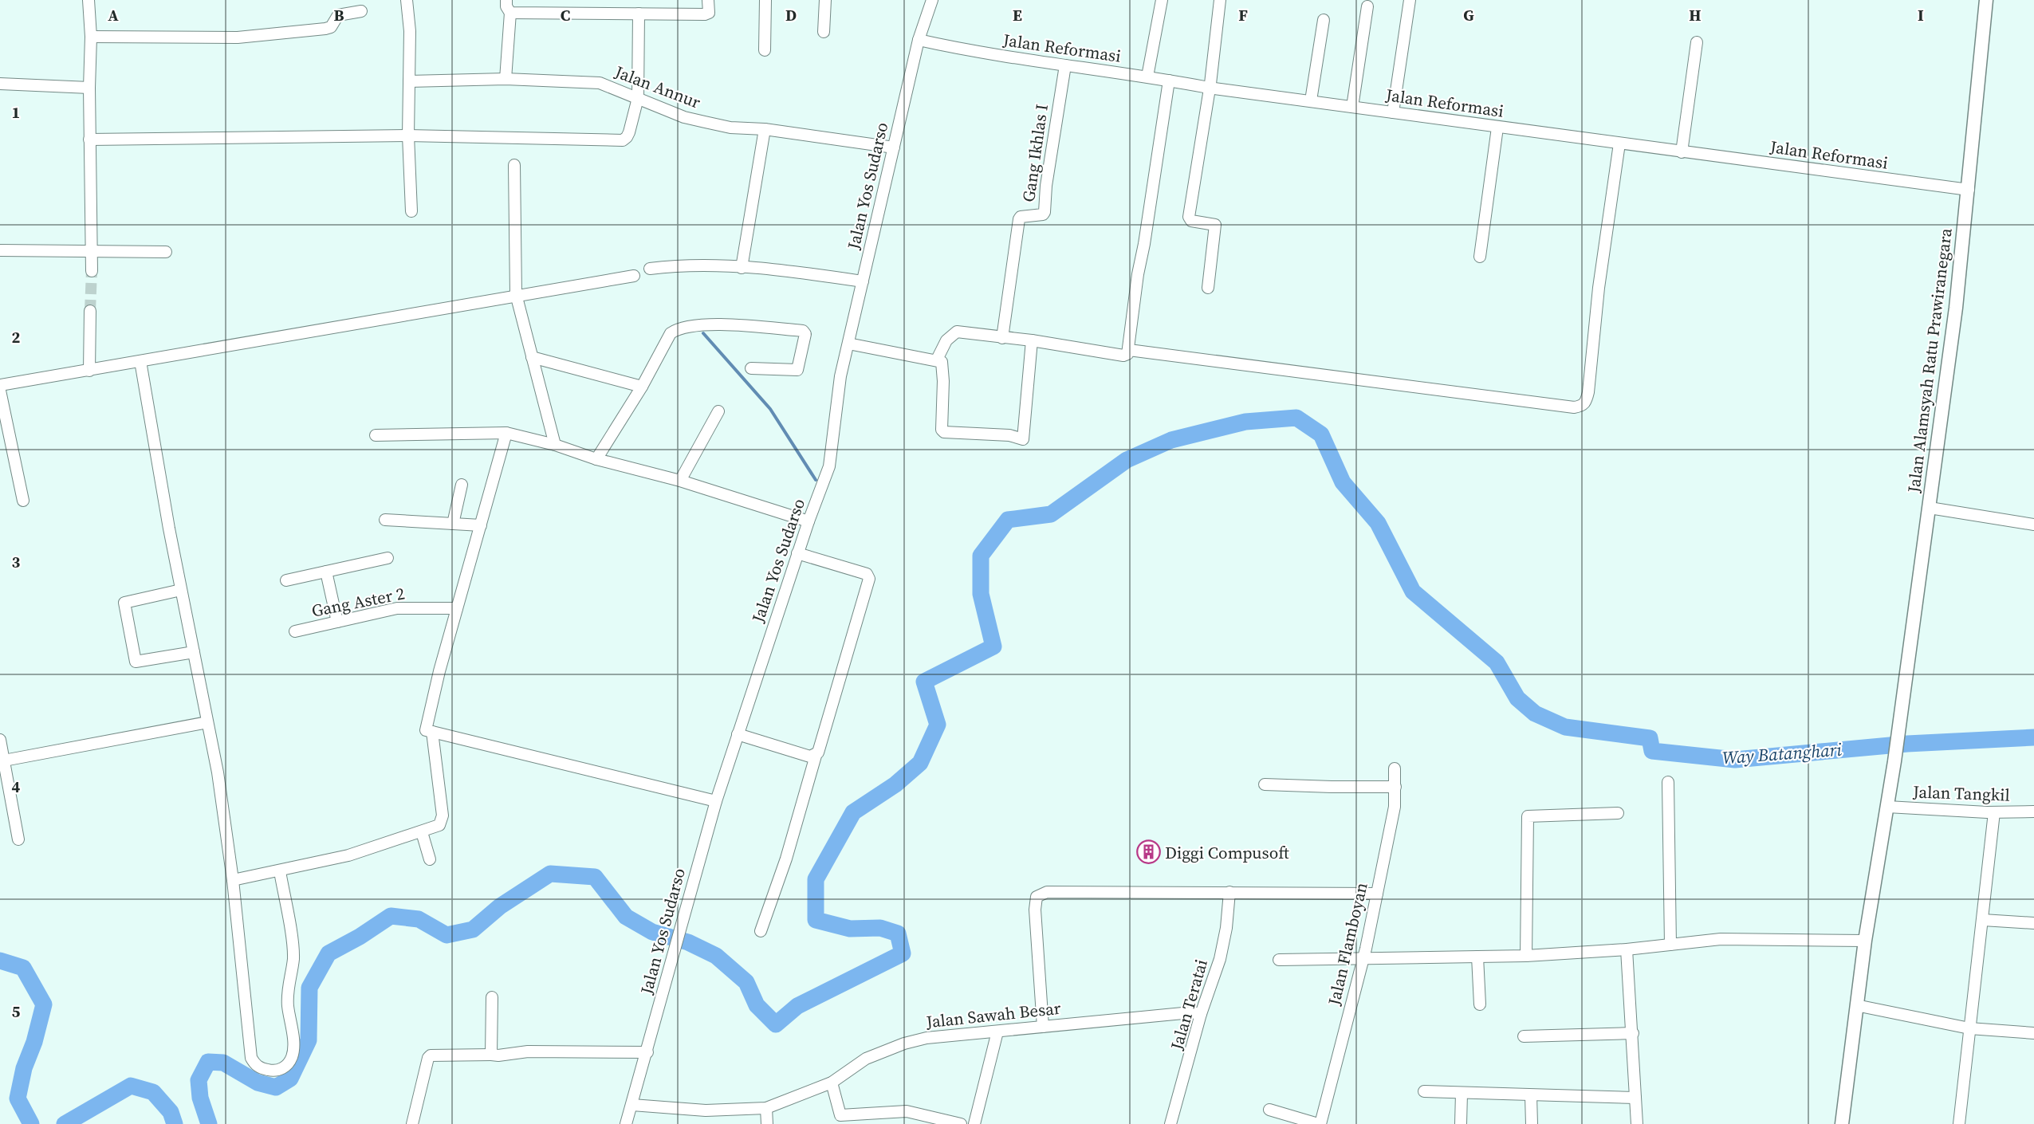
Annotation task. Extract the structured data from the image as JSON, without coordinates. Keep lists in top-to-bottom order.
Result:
{
  "streets": {
    "main road": ["Jalan Alamsyah Ratu Prawiranegara"],
    "street": [
      "Jalan Reformasi",
      "Jalan Annur",
      "Gang Ikhlas I",
      "Jalan Yos Sudarso",
      "Gang Aster 2",
      "Jalan Tangkil",
      "Jalan Flamboyan",
      "Jalan Teratai",
      "Jalan Sawah Besar"
    ]
  },
  "crossings": [
    ["Jalan Reformasi", "Gang Ikhlas I"],
    ["Jalan Reformasi", "Jalan Yos Sudarso"],
    ["Jalan Reformasi", "Jalan Alamsyah Ratu Prawiranegara"],
    ["Jalan Annur", "Jalan Yos Sudarso"],
    ["Jalan Yos Sudarso", "Jalan Sawah Besar"],
    ["Jalan Alamsyah Ratu Prawiranegara", "Jalan Tangkil"],
    ["Jalan Teratai", "Jalan Sawah Besar"]
  ],
  "water": ["Way Batanghari"],
  "places": {
    "building": ["Diggi Compusoft"]
  },
  "grid": {
    "columns": [
      "A",
      "B",
      "C",
      "D",
      "E",
      "F",
      "G",
      "H",
      "I"
    ],
    "rows": [
      "1",
      "2",
      "3",
      "4",
      "5"
    ]
  }
}
